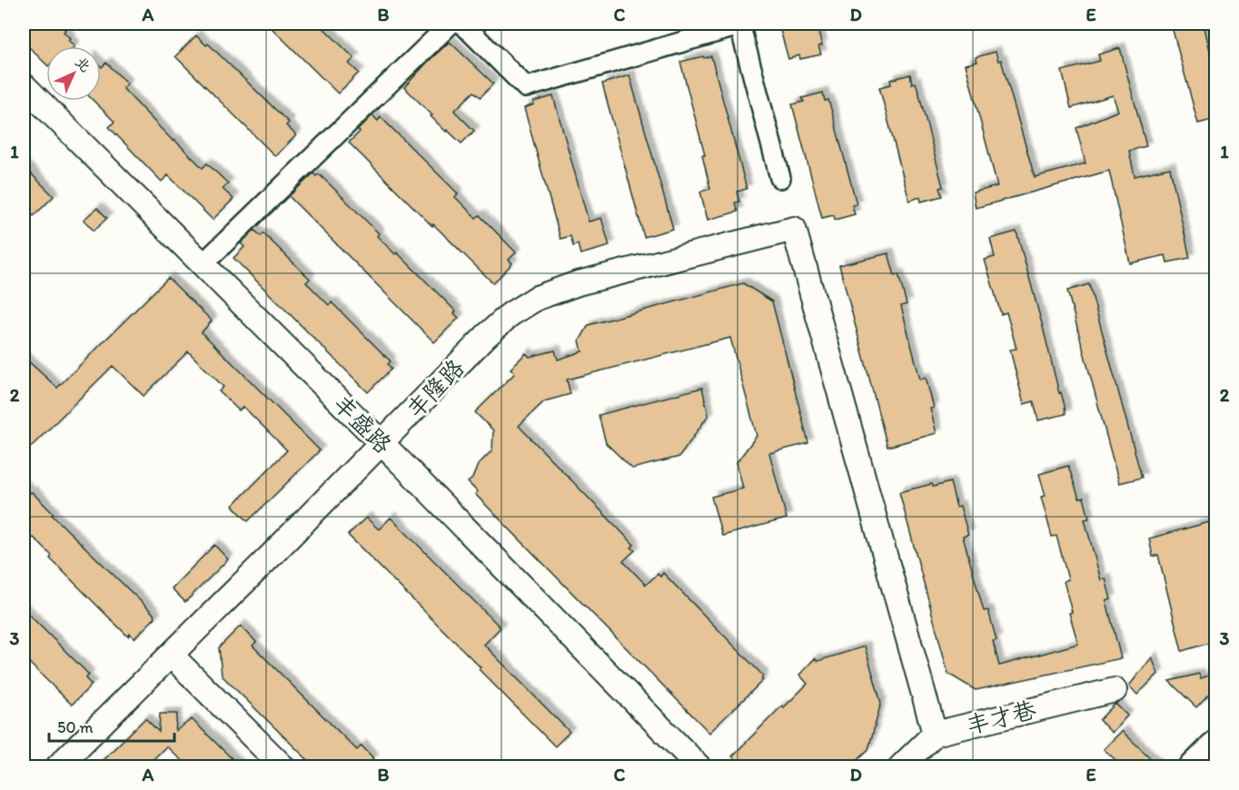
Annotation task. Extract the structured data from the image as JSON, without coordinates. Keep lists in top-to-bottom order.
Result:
{
  "streets": {
    "street": ["丰隆路", "丰盛路", "丰才巷"]
  },
  "crossings": [
    ["丰隆路", "丰盛路"],
    ["丰隆路", "丰才巷"]
  ],
  "scale_bar": "50 m",
  "north": "top right",
  "grid": {
    "columns": [
      "A",
      "B",
      "C",
      "D",
      "E"
    ],
    "rows": ["1", "2", "3"]
  }
}
